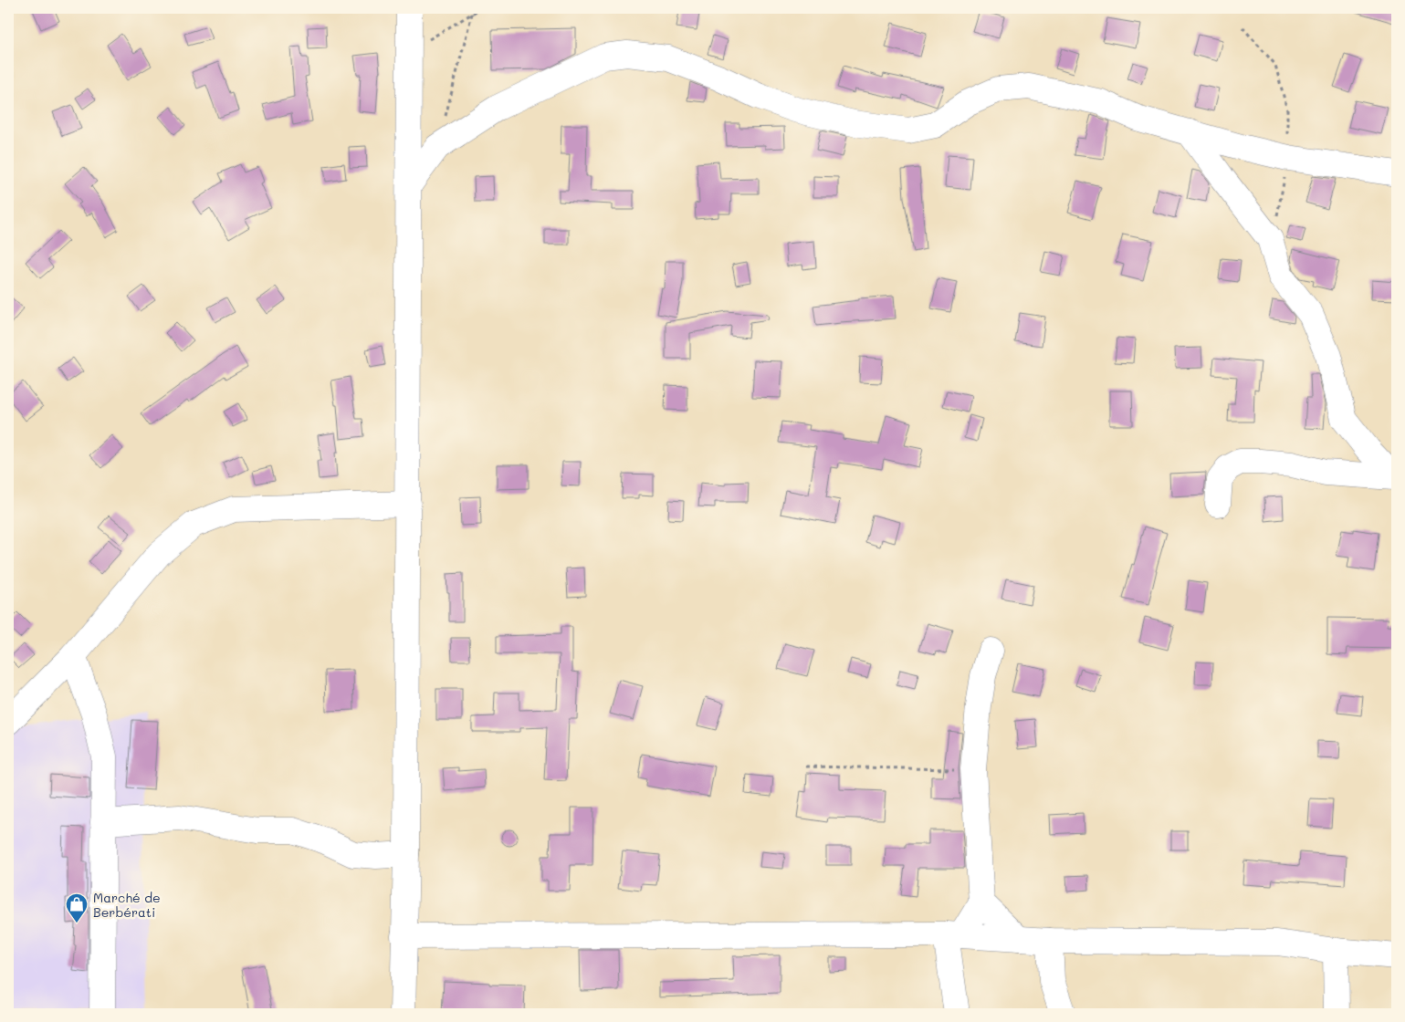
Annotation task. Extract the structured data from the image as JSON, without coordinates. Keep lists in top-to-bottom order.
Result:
{
  "places": {
    "shop": ["Marché de Berbérati"]
  }
}
